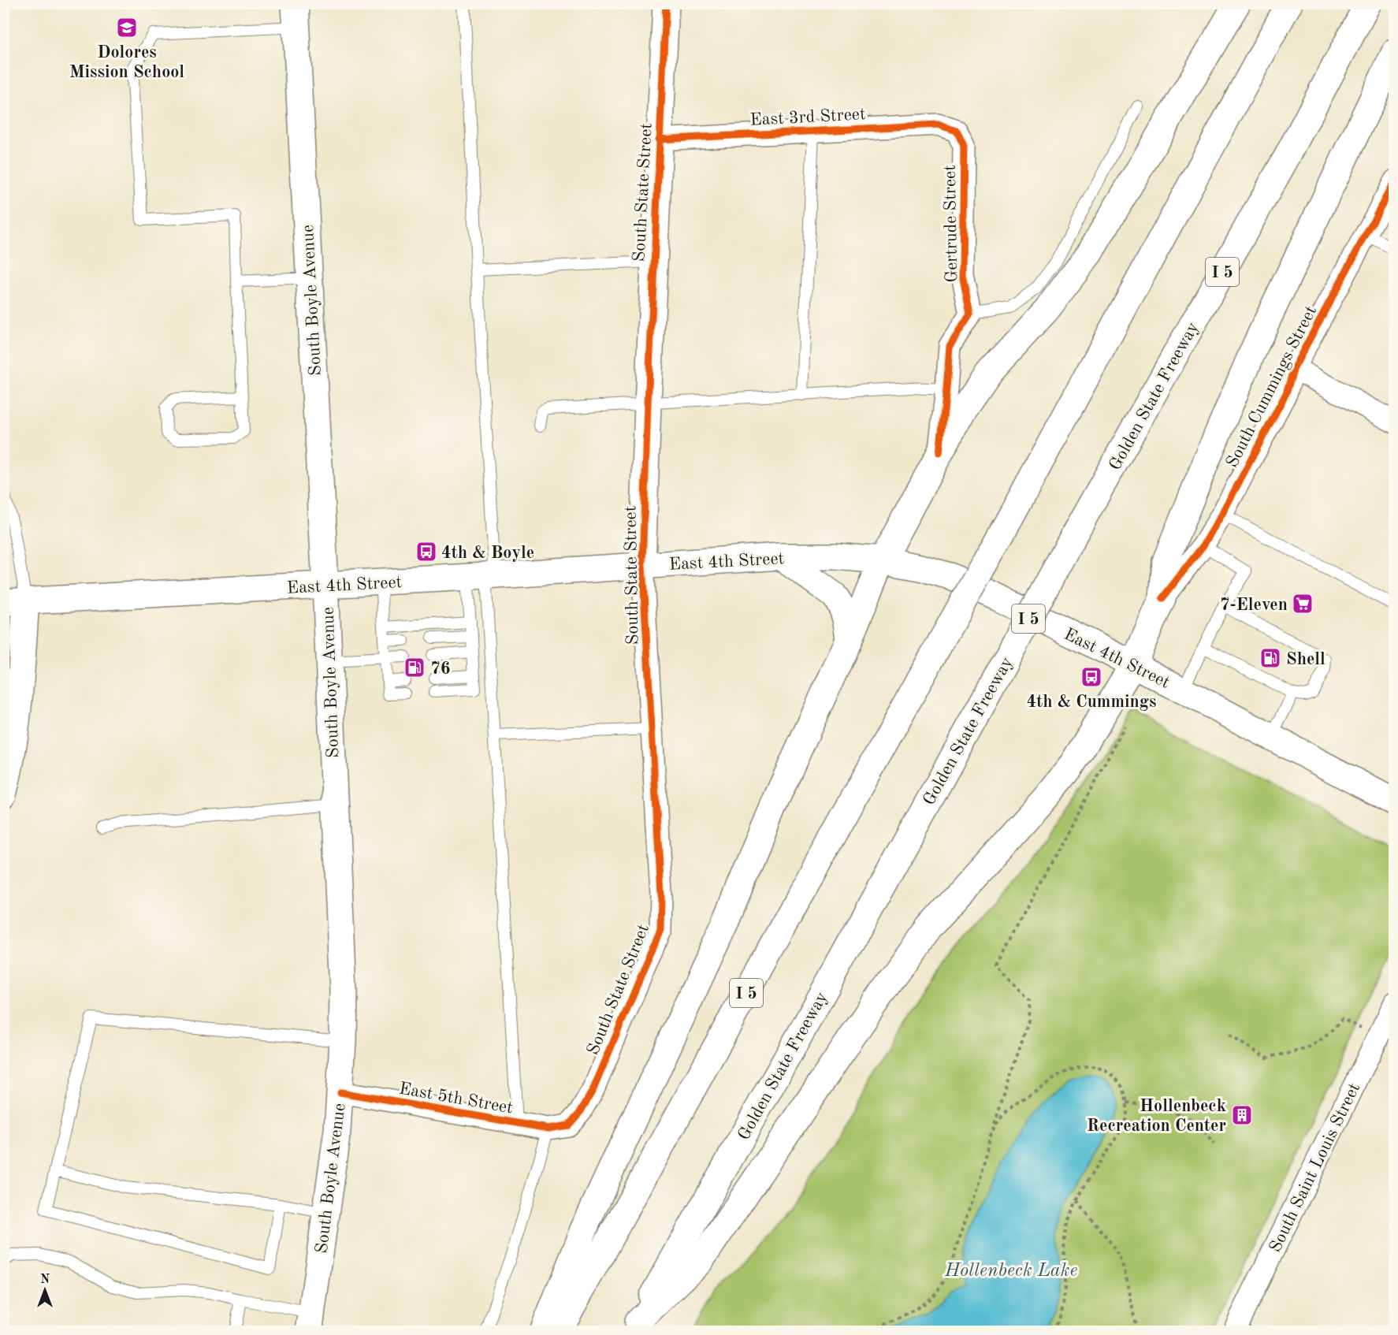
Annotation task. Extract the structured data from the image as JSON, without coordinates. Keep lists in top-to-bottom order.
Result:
{
  "streets": {
    "main road": [
      "South State Street",
      "I 5",
      "South Boyle Avenue",
      "South Cummings Street",
      "Golden State Freeway",
      "East 4th Street"
    ],
    "street": [
      "East 3rd Street",
      "Gertrude Street",
      "East 5th Street",
      "South Saint Louis Street"
    ]
  },
  "crossings": [
    ["East 3rd Street", "South State Street"],
    ["East 3rd Street", "Gertrude Street"],
    ["South State Street", "East 4th Street"],
    ["South State Street", "East 5th Street"],
    ["South Boyle Avenue", "East 4th Street"],
    ["South Boyle Avenue", "East 5th Street"],
    ["South Cummings Street", "Golden State Freeway"],
    ["South Cummings Street", "East 4th Street"]
  ],
  "water": ["Hollenbeck Lake"],
  "places": {
    "school or university": ["Dolores Mission School"],
    "bus stop": ["4th & Boyle", "4th & Cummings"],
    "supermarket": ["7-Eleven"],
    "fuel station": ["Shell", "76"],
    "building": ["Hollenbeck Recreation Center"]
  },
  "north": "top"
}
